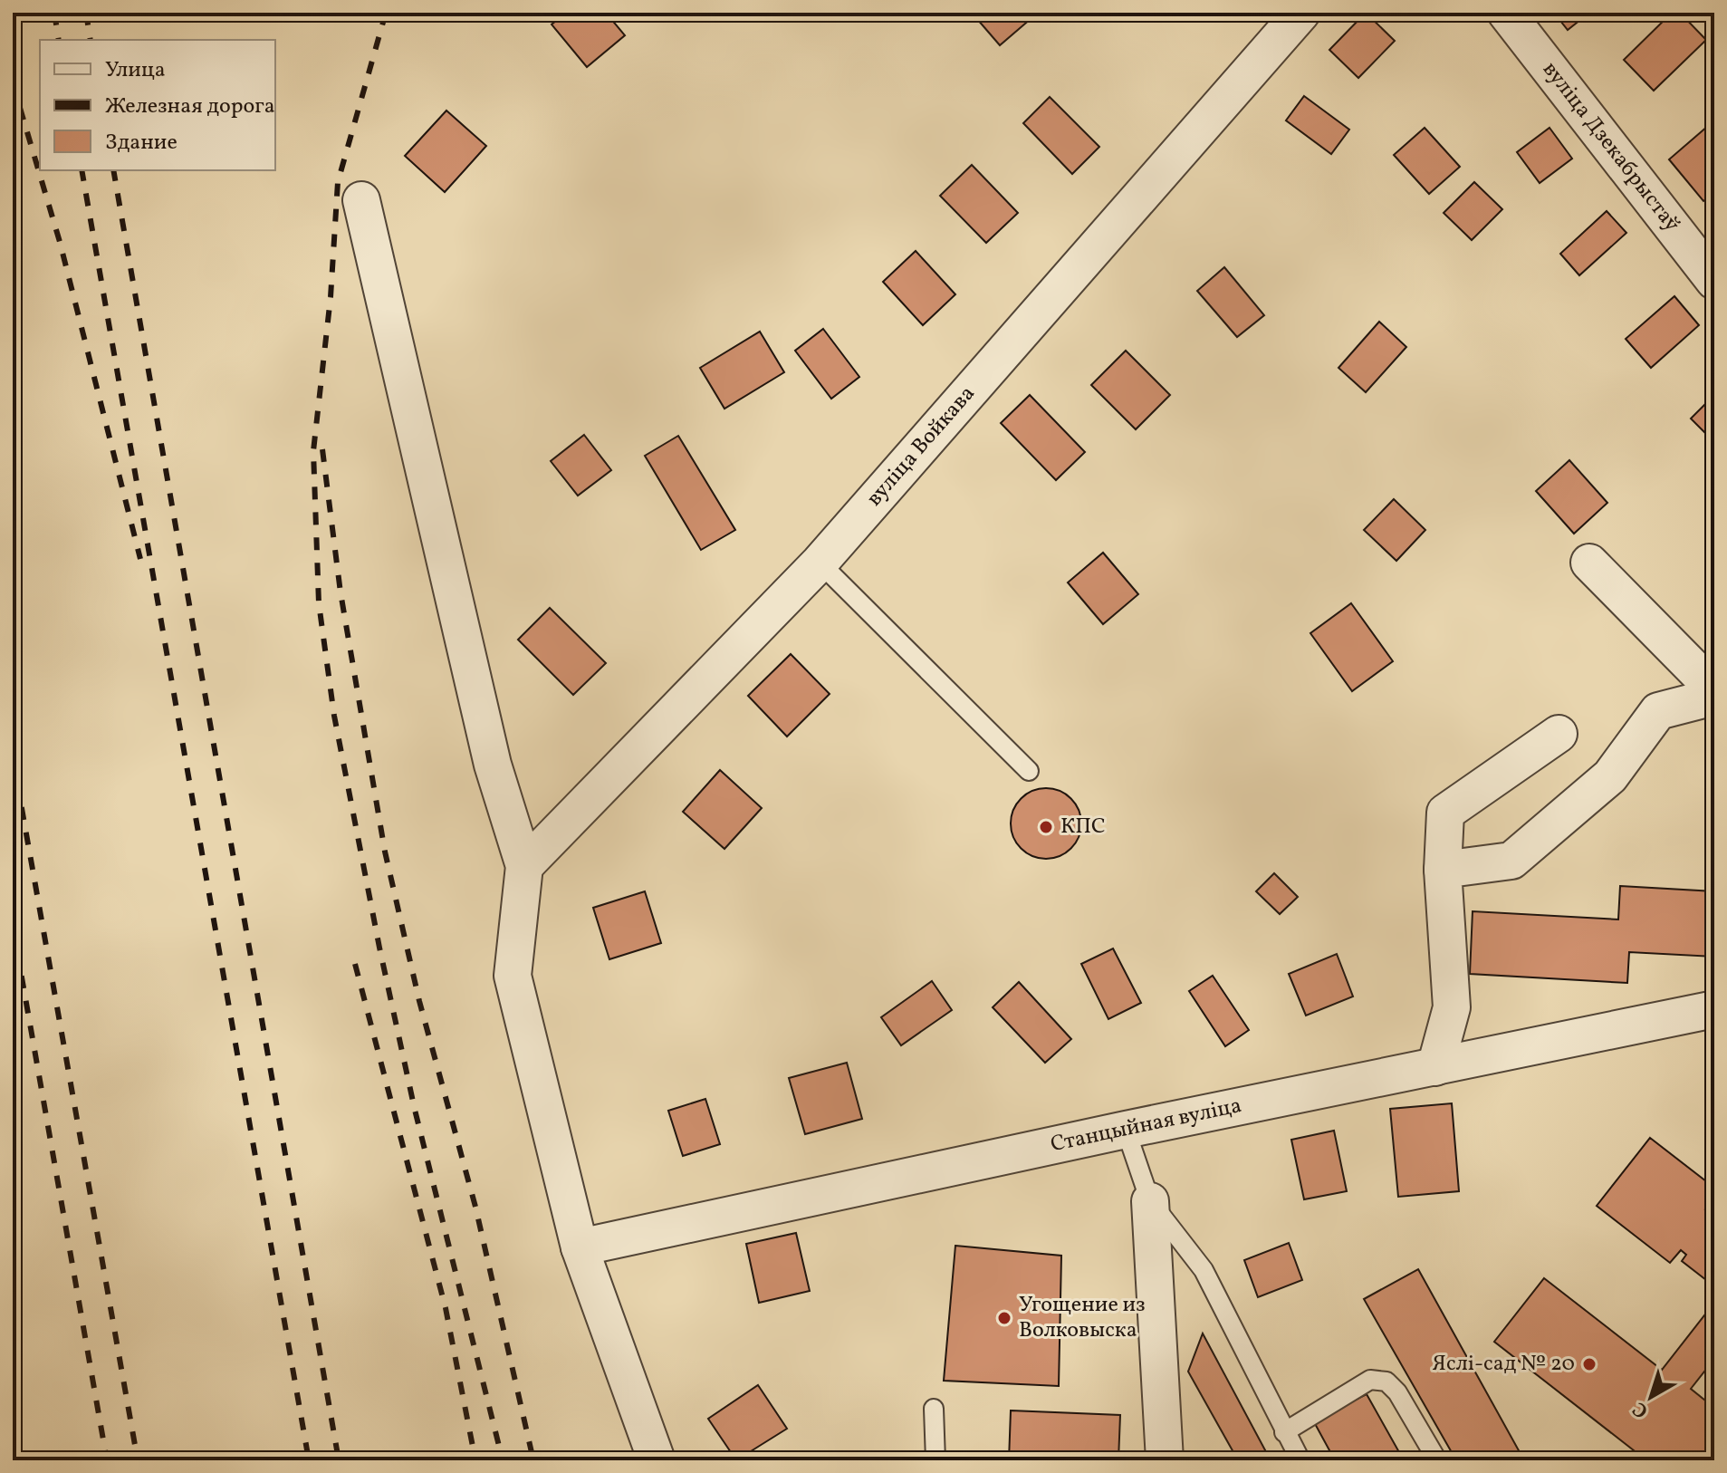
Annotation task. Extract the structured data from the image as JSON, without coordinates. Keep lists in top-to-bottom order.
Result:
{
  "streets": {
    "street": ["вуліца Дзекабрыстаў", "вуліца Войкава", "Станцыйная вуліца"]
  },
  "places": ["КПС", "Угощение из Волковыска", "Яслі-сад № 20"],
  "legend": ["Улица", "Железная дорога", "Здание"],
  "north": "bottom left"
}
